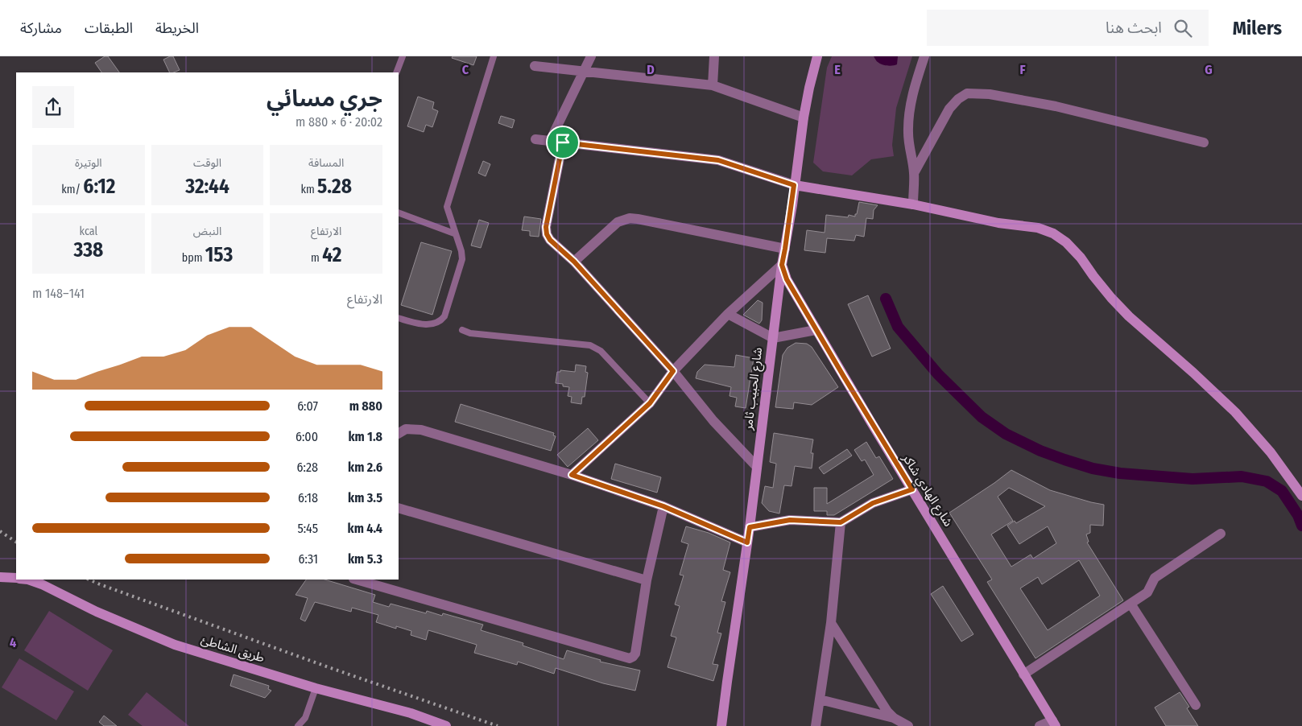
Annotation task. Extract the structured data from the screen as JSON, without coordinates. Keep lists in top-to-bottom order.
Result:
{
  "streets": {
    "street": ["شارع الحبيب ثامر", "شارع الهادي شاكر", "طريق الشاطئ"]
  },
  "crossings": [
    ["شارع الحبيب ثامر", "شارع الهادي شاكر"]
  ],
  "page": {
    "header": "Milers",
    "search": "ابحث هنا",
    "nav": ["الخريطة", "الطبقات", "مشاركة"],
    "heading": ["جري مسائي", "20:02 · 6 × 880 m"],
    "stats": [
      ["المسافة", "5.28 km"],
      ["الوقت", "32:44"],
      ["الوتيرة", "6:12 /km"],
      ["الارتفاع", "42 m"],
      ["النبض", "153 bpm"],
      ["kcal", "338"]
    ],
    "chart": ["الارتفاع", "141–148 m"],
    "list": [
      {
        "name": "880 m",
        "note": "6:07"
      },
      {
        "name": "1.8 km",
        "note": "6:00"
      },
      {
        "name": "2.6 km",
        "note": "6:28"
      },
      {
        "name": "3.5 km",
        "note": "6:18"
      },
      {
        "name": "4.4 km",
        "note": "5:45"
      },
      {
        "name": "5.3 km",
        "note": "6:31"
      }
    ]
  },
  "grid": {
    "columns": [
      "C",
      "D",
      "E",
      "F",
      "G"
    ],
    "rows": ["4"]
  }
}
